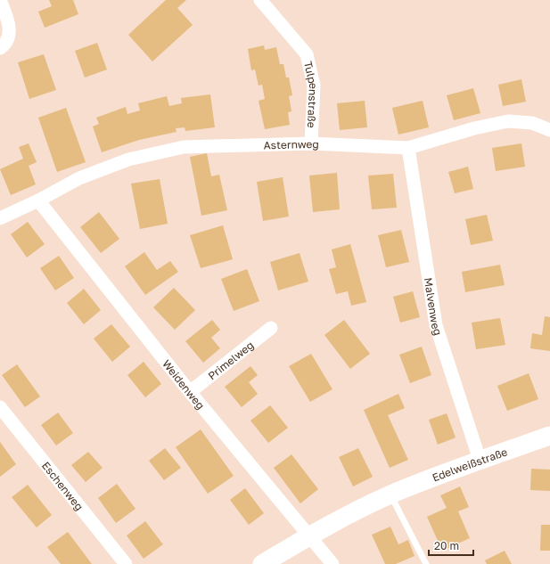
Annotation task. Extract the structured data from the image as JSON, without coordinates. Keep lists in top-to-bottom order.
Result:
{
  "streets": {
    "street": [
      "Tulpenstraße",
      "Asternweg",
      "Malvenweg",
      "Primelweg",
      "Weidenweg",
      "Edelweißstraße",
      "Eschenweg"
    ]
  },
  "crossings": [
    ["Tulpenstraße", "Asternweg"],
    ["Asternweg", "Malvenweg"],
    ["Asternweg", "Weidenweg"],
    ["Malvenweg", "Edelweißstraße"],
    ["Primelweg", "Weidenweg"],
    ["Weidenweg", "Edelweißstraße"]
  ],
  "scale_bar": "20 m"
}
